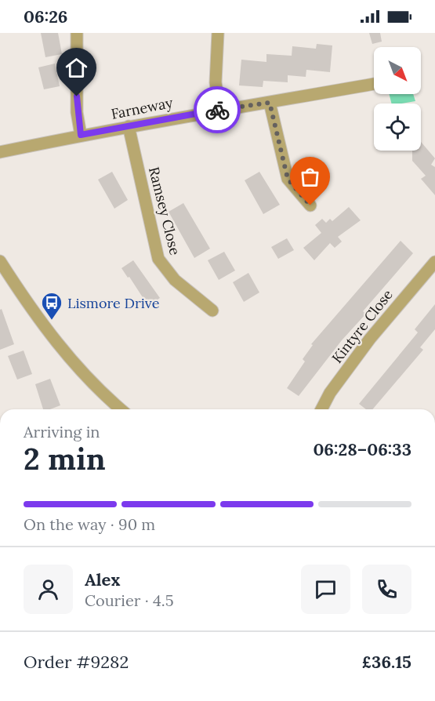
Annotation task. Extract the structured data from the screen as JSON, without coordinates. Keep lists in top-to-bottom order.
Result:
{
  "streets": {
    "street": ["Farneway", "Ramsey Close", "Kintyre Close"]
  },
  "crossings": [
    ["Farneway", "Ramsey Close"]
  ],
  "places": {
    "bus stop": ["Lismore Drive"]
  },
  "north": "bottom right",
  "page": {
    "status": "06:26",
    "heading": ["2 min", "Arriving in", "06:28–06:33"],
    "panel": [
      "Alex",
      "Courier · 4.5",
      "Order #9282",
      "£36.15"
    ],
    "bar": "On the way · 90 m"
  }
}
